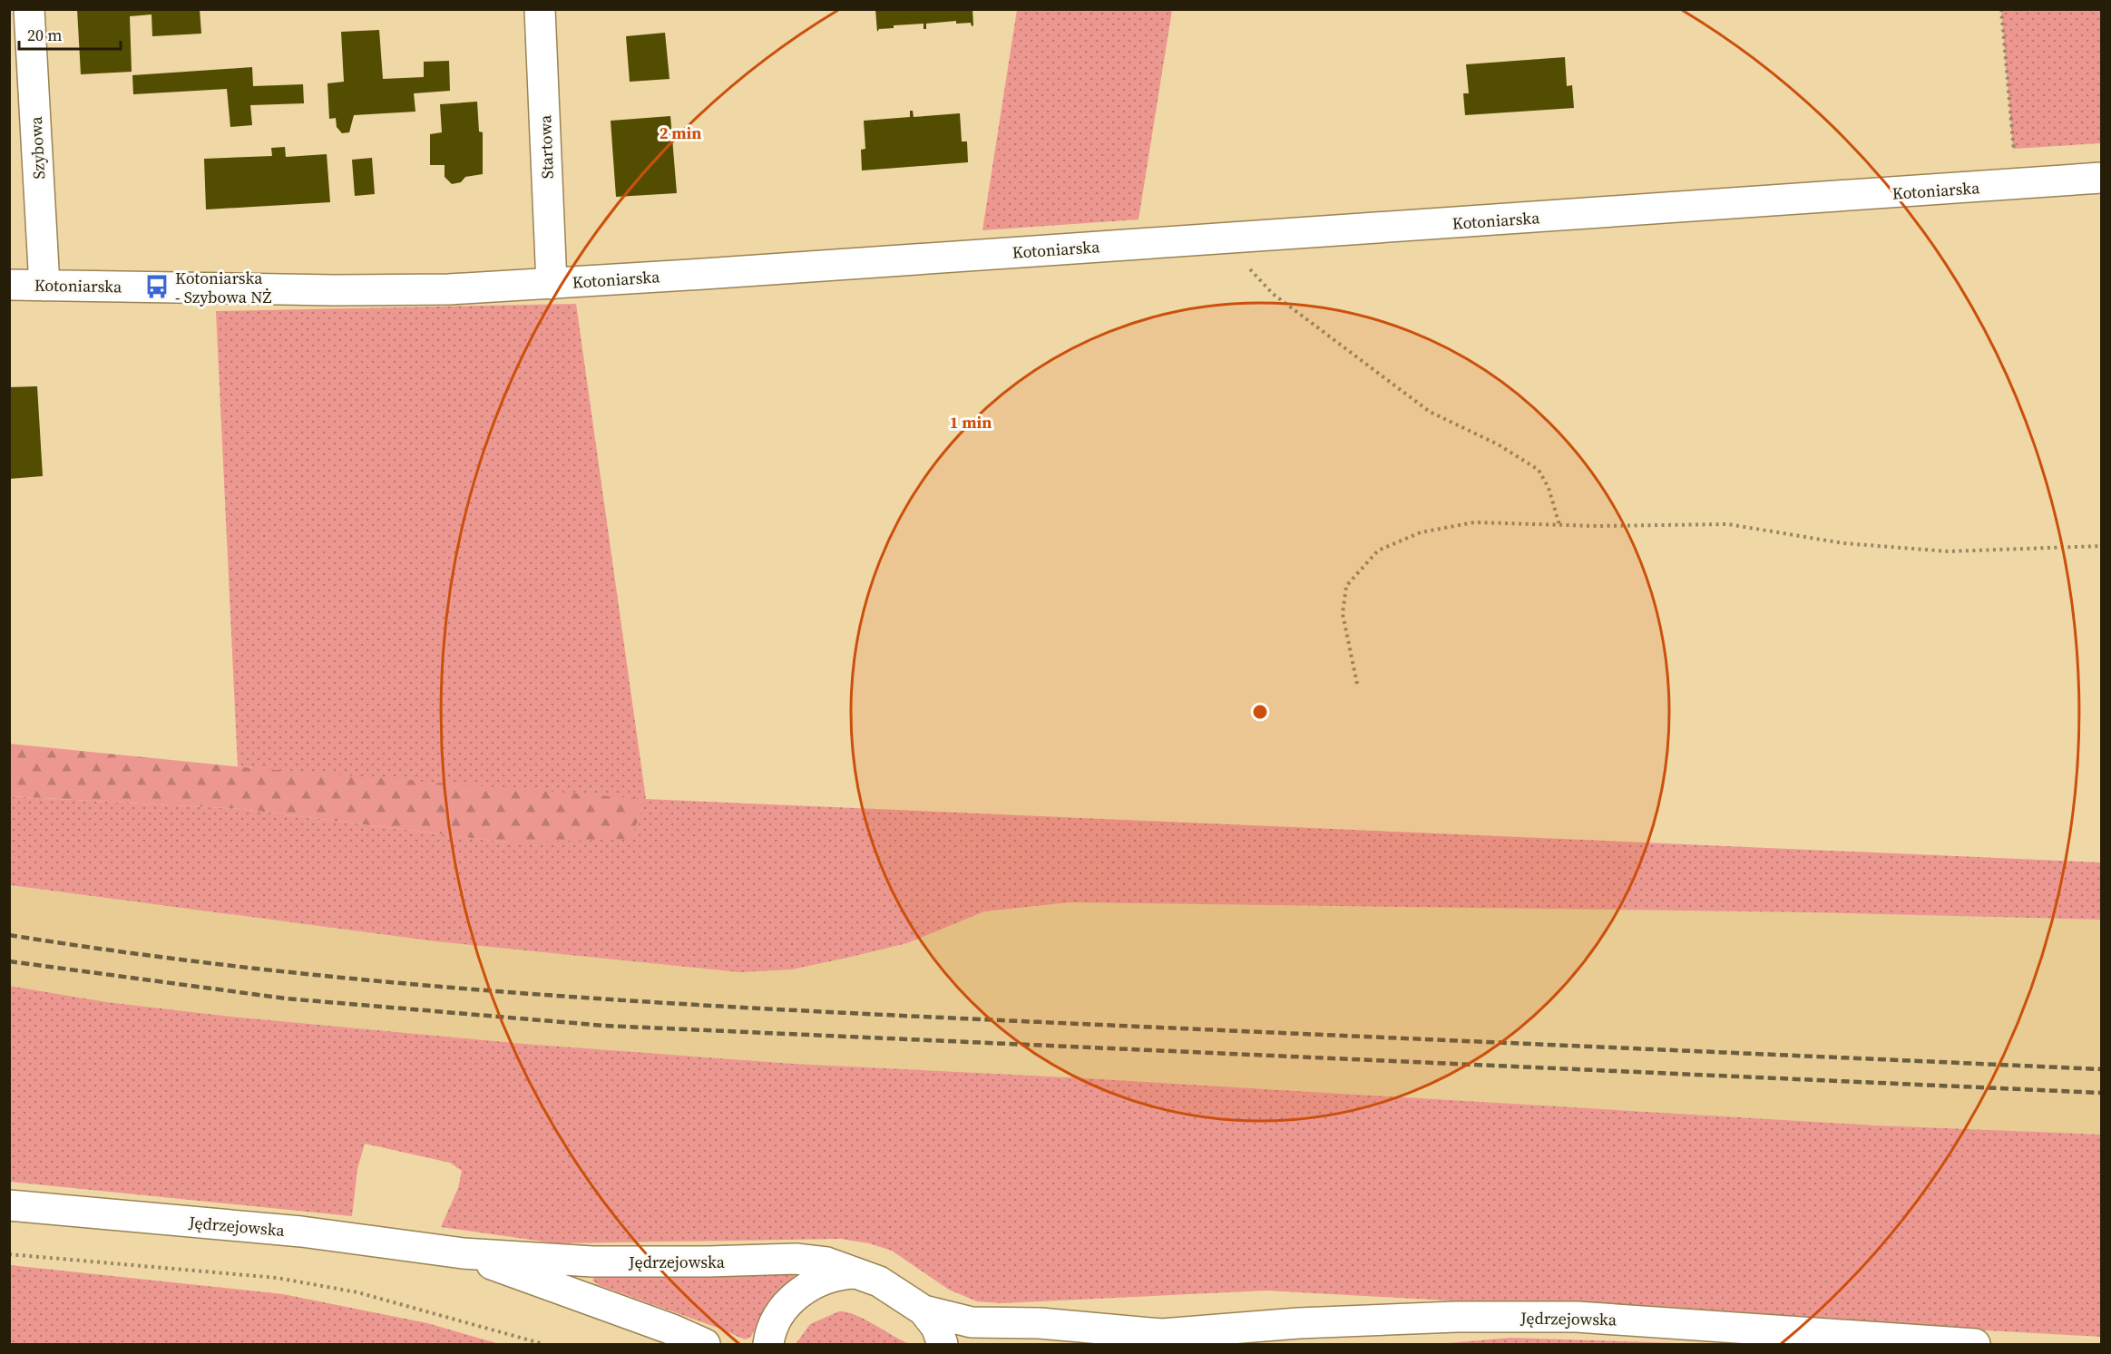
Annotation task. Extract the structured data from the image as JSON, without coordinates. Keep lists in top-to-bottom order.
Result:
{
  "streets": {
    "street": [
      "Startowa",
      "Szybowa",
      "Kotoniarska",
      "Jędrzejowska"
    ]
  },
  "crossings": [
    ["Startowa", "Kotoniarska"],
    ["Szybowa", "Kotoniarska"]
  ],
  "places": {
    "bus stop": ["Kotoniarska - Szybowa NŻ"]
  },
  "scale_bar": "20 m",
  "rings": ["2 min", "1 min"]
}
